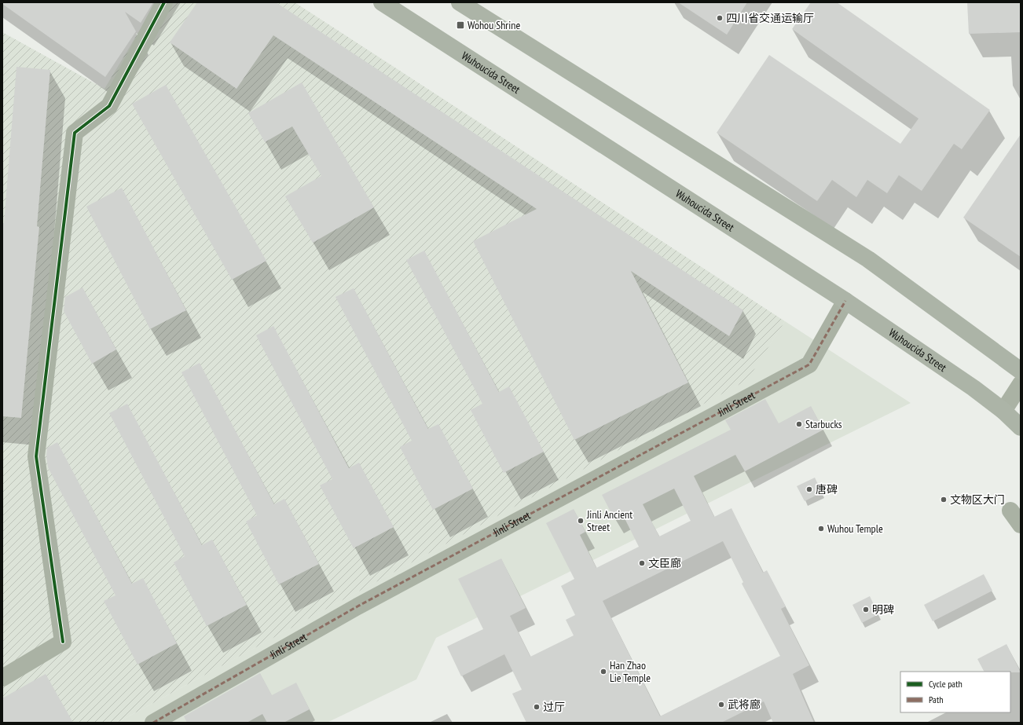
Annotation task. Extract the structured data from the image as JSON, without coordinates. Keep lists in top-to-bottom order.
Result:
{
  "streets": {
    "main road": ["Wuhoucida Street"],
    "street": ["Jinli Street"]
  },
  "crossings": [
    ["Wuhoucida Street", "Jinli Street"]
  ],
  "places": {
    "other": [
      "四川省交通运输厅",
      "Starbucks",
      "唐碑",
      "文物区大门",
      "Jinli Ancient Street",
      "Wuhou Temple",
      "文臣廊",
      "明碑",
      "Han Zhao Lie Temple",
      "武将廊",
      "过厅"
    ],
    "transit": ["Wohou Shrine"]
  },
  "legend": ["Cycle path", "Path"]
}
